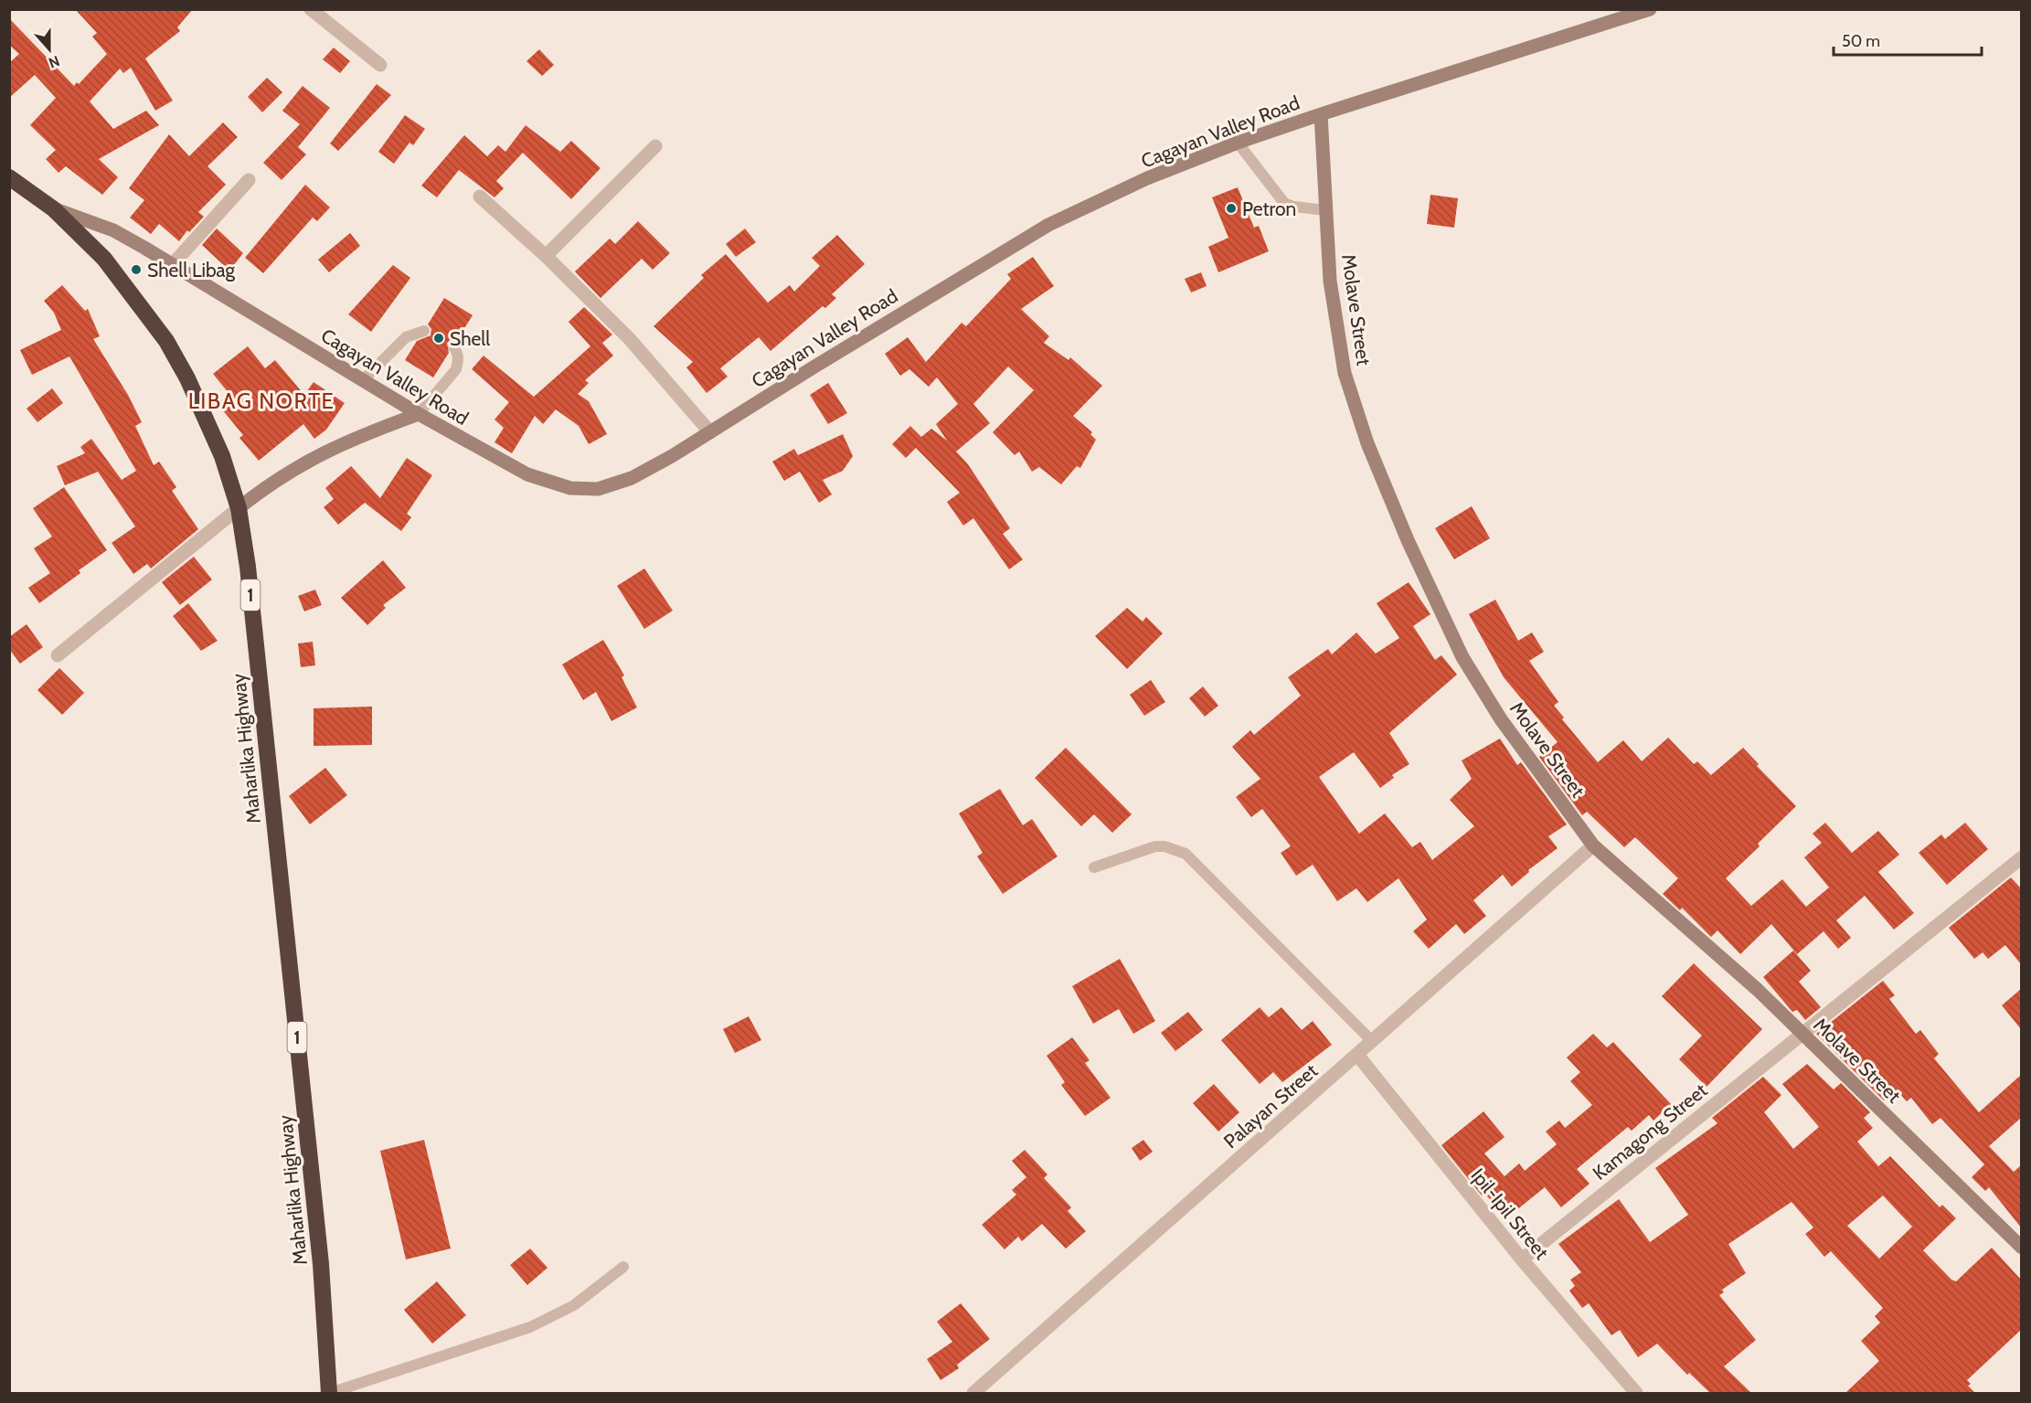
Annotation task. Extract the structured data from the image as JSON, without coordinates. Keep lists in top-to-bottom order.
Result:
{
  "streets": {
    "highway": ["1", "Maharlika Highway"],
    "main road": ["Cagayan Valley Road", "Molave Street"],
    "street": ["Palayan Street", "Kamagong Street", "Ipil-Ipil Street"]
  },
  "crossings": [
    ["Cagayan Valley Road", "Molave Street"],
    ["Cagayan Valley Road", "Maharlika Highway"],
    ["Molave Street", "Palayan Street"],
    ["Molave Street", "Kamagong Street"],
    ["Palayan Street", "Ipil-Ipil Street"],
    ["Kamagong Street", "Ipil-Ipil Street"]
  ],
  "districts": ["LIBAG NORTE"],
  "places": ["Petron", "Shell Libag", "Shell"],
  "scale_bar": "50 m",
  "north": "bottom"
}
